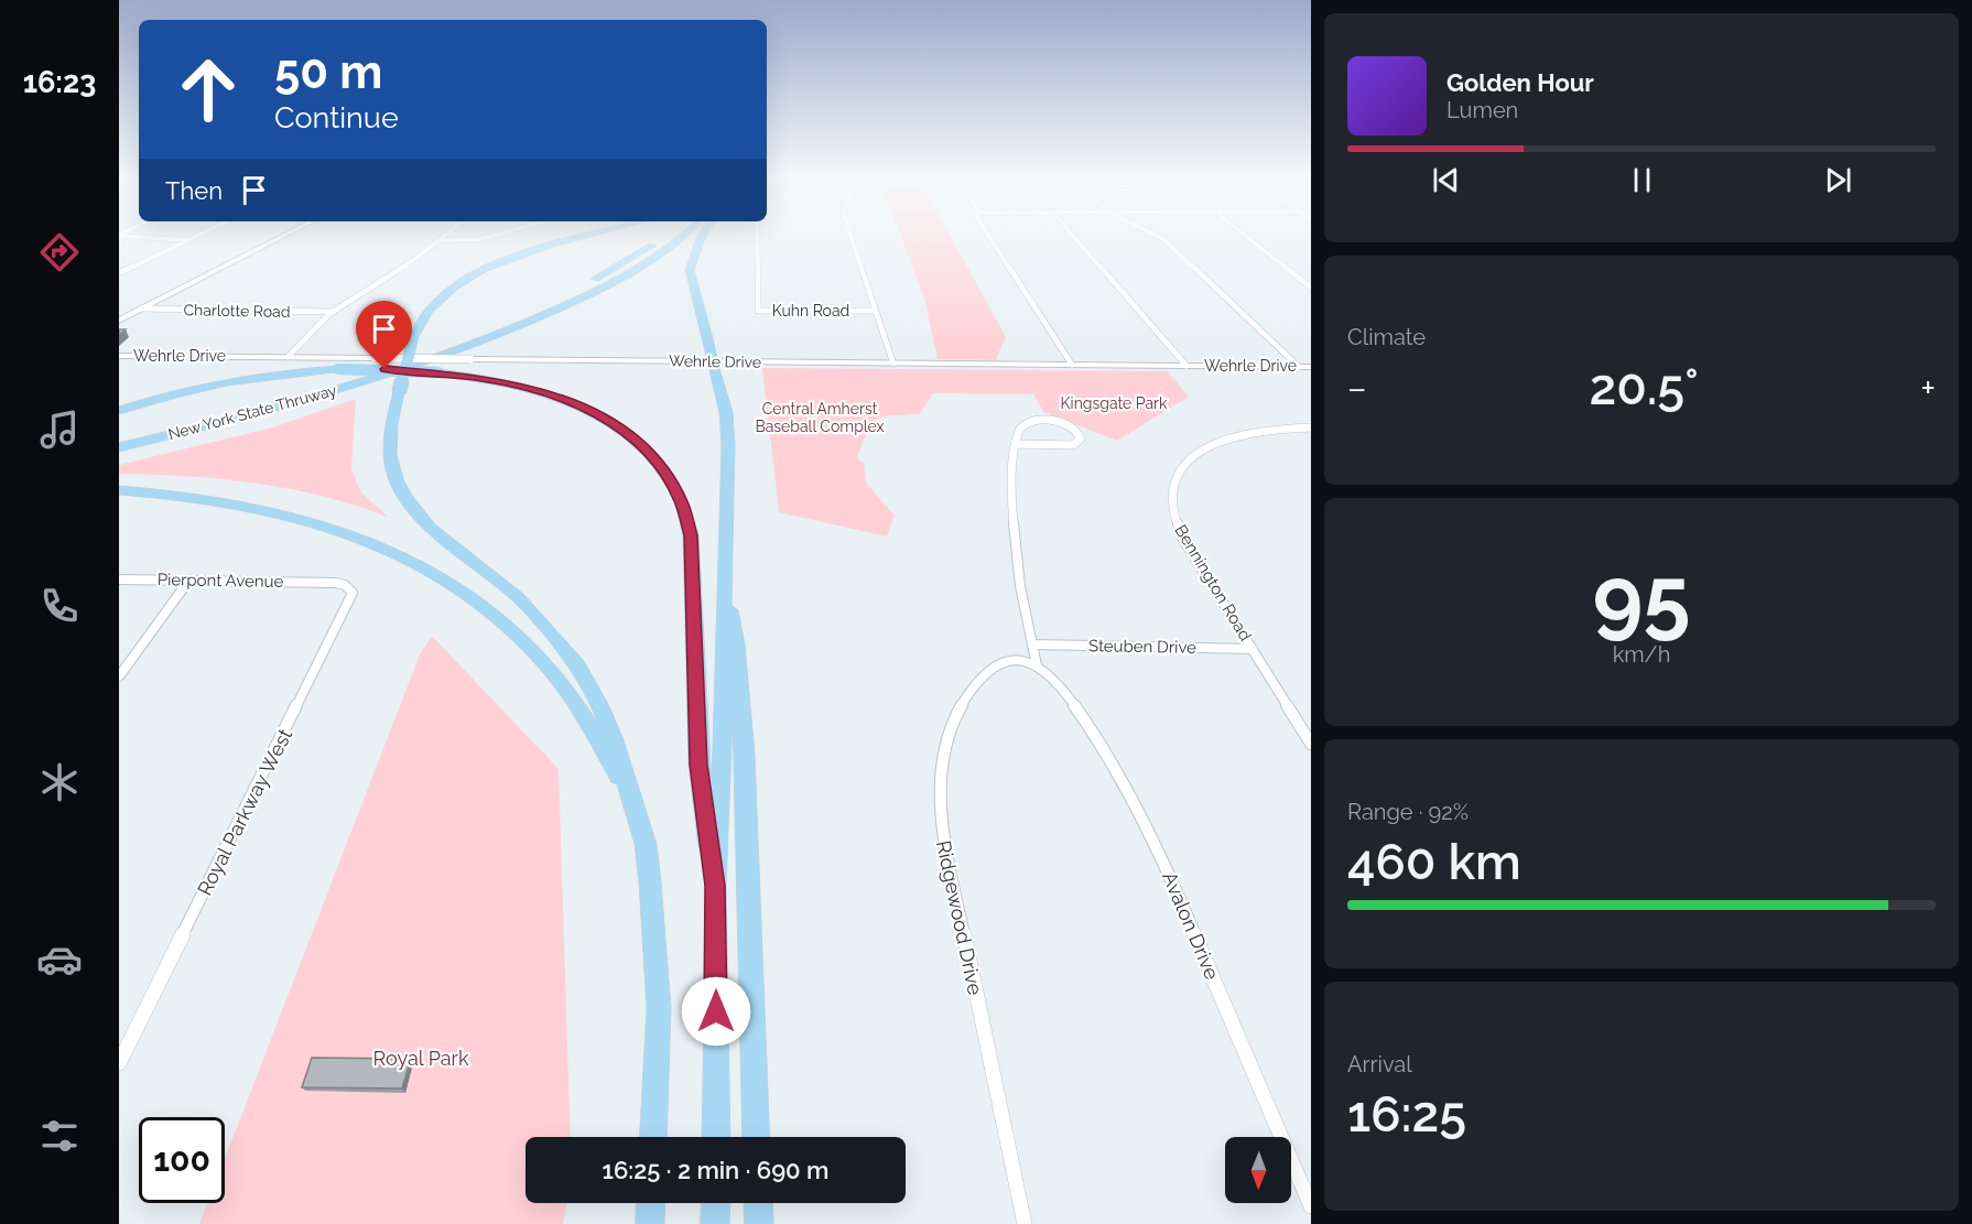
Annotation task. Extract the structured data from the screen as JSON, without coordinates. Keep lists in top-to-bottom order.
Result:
{
  "streets": {
    "highway": ["New York State Thruway"],
    "street": [
      "Charlotte Road",
      "Kuhn Road",
      "Wehrle Drive",
      "Pierpont Avenue",
      "Bennington Road",
      "Steuben Drive",
      "Royal Parkway West",
      "Ridgewood Drive",
      "Avalon Drive"
    ]
  },
  "crossings": [
    ["Pierpont Avenue", "Royal Parkway West"],
    ["Bennington Road", "Steuben Drive"],
    ["Ridgewood Drive", "Avalon Drive"]
  ],
  "parks": ["Kingsgate Park", "Central Amherst Baseball Complex", "Royal Park"],
  "north": "bottom",
  "page": {
    "tabs": "16:23",
    "turn": ["50 m", "Continue"],
    "song": ["Golden Hour", "Lumen"],
    "then": "Then",
    "tile": [
      "Climate",
      ["95", "km/h"],
      ["Range · 92%", "460 km"],
      ["Arrival", "16:25"]
    ],
    "heat": ["−", "20.5°", "+"],
    "limit": "100",
    "trip": "16:25 · 2 min · 690 m"
  }
}
